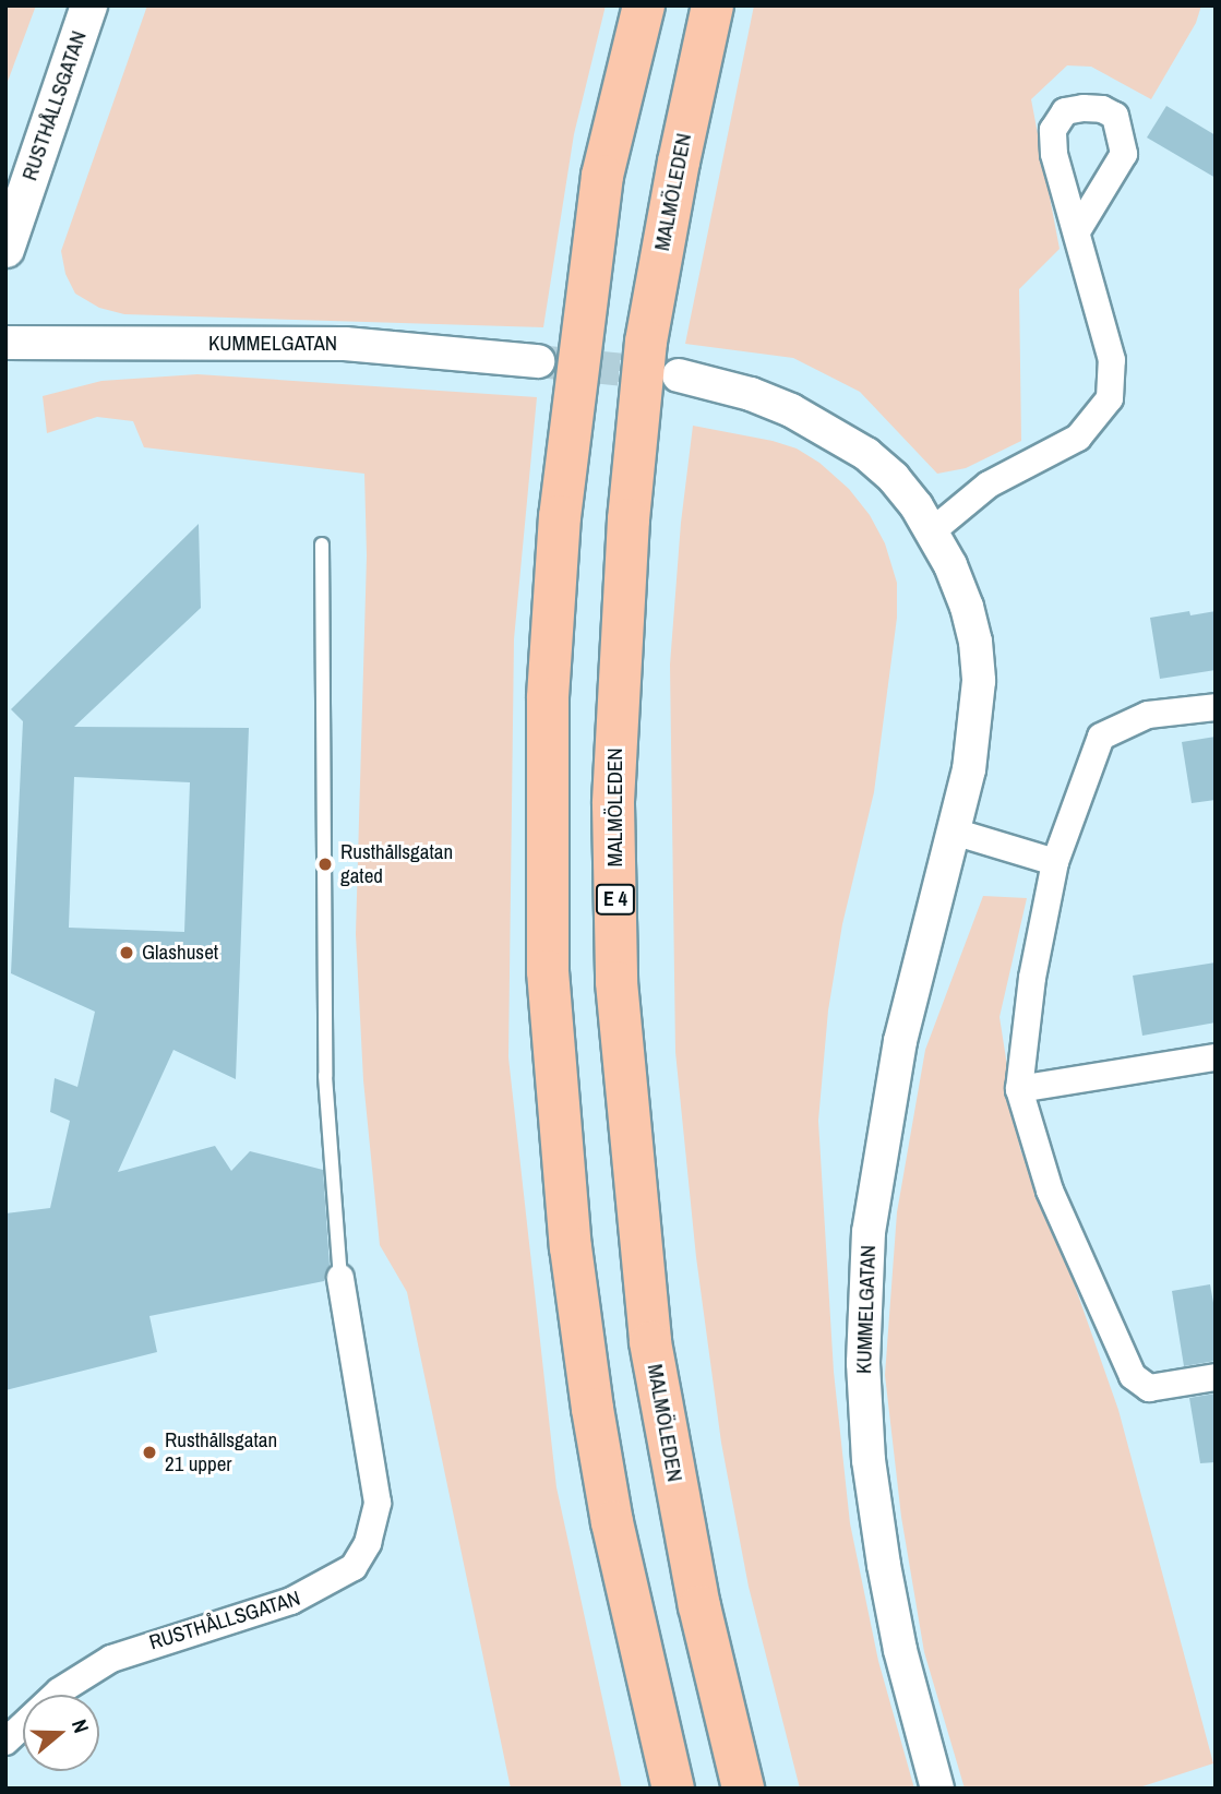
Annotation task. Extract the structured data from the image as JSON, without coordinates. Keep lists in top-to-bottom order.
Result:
{
  "streets": {
    "highway": ["MALMÖLEDEN", "E 4"],
    "main road": ["RUSTHÅLLSGATAN"],
    "street": ["KUMMELGATAN"]
  },
  "places": ["Rusthållsgatan gated", "Glashuset", "Rusthållsgatan 21 upper"],
  "north": "right"
}
